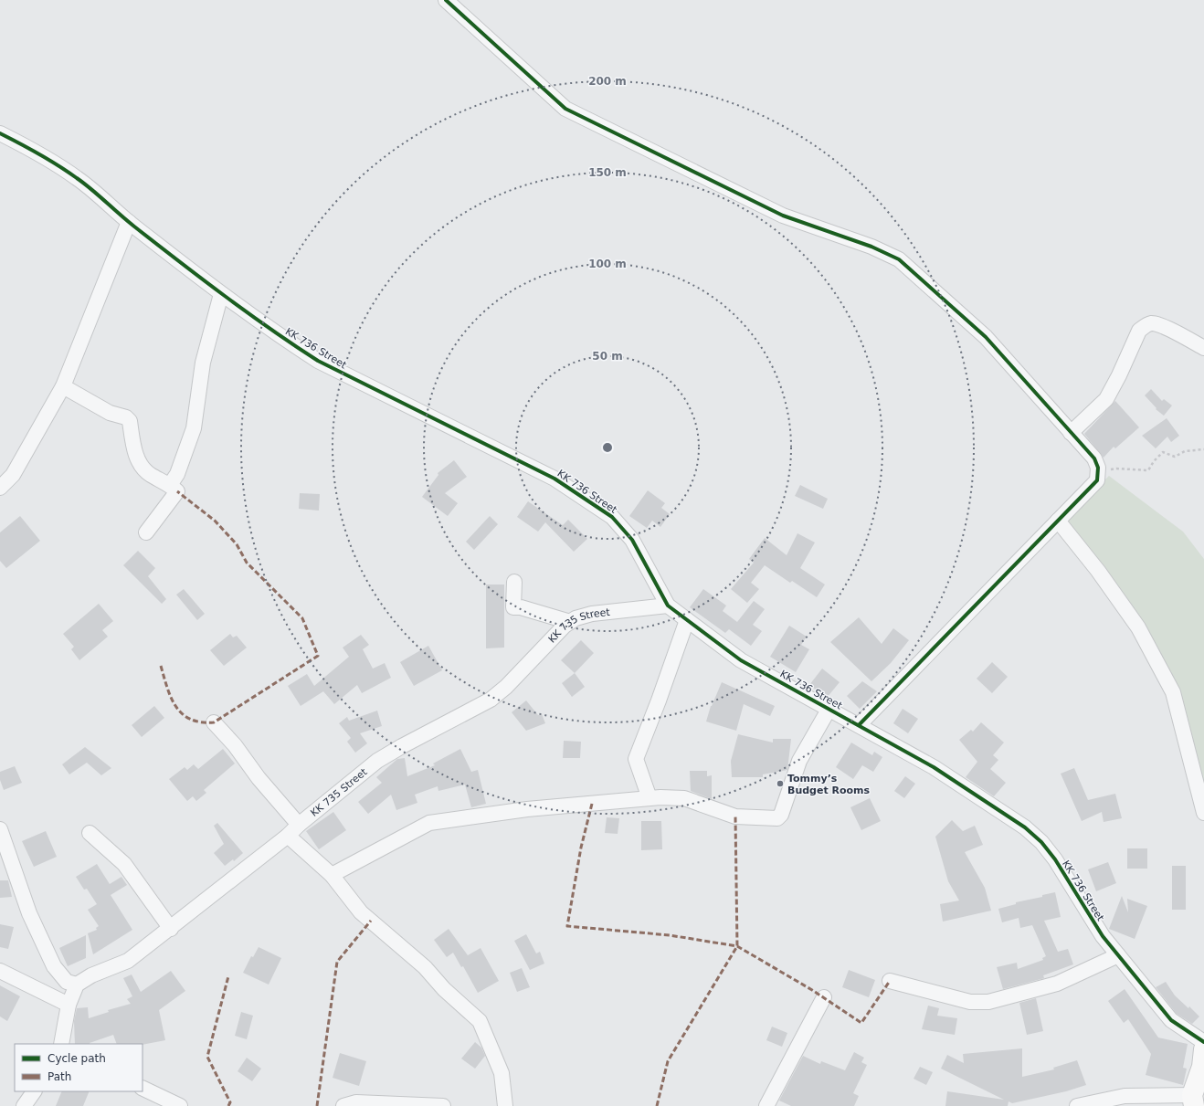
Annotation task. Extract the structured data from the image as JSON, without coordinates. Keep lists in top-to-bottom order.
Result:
{
  "streets": {
    "street": ["KK 736 Street", "KK 735 Street"]
  },
  "crossings": [
    ["KK 736 Street", "KK 735 Street"]
  ],
  "places": ["Tommy’s Budget Rooms"],
  "legend": ["Cycle path", "Path"],
  "rings": [
    "200 m",
    "150 m",
    "100 m",
    "50 m"
  ]
}
